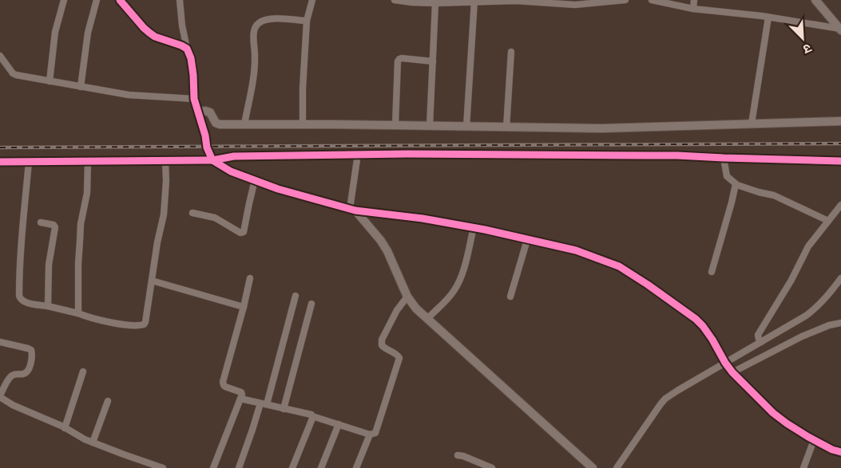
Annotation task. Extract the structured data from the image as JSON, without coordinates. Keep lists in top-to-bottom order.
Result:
{
  "north": "bottom right"
}
